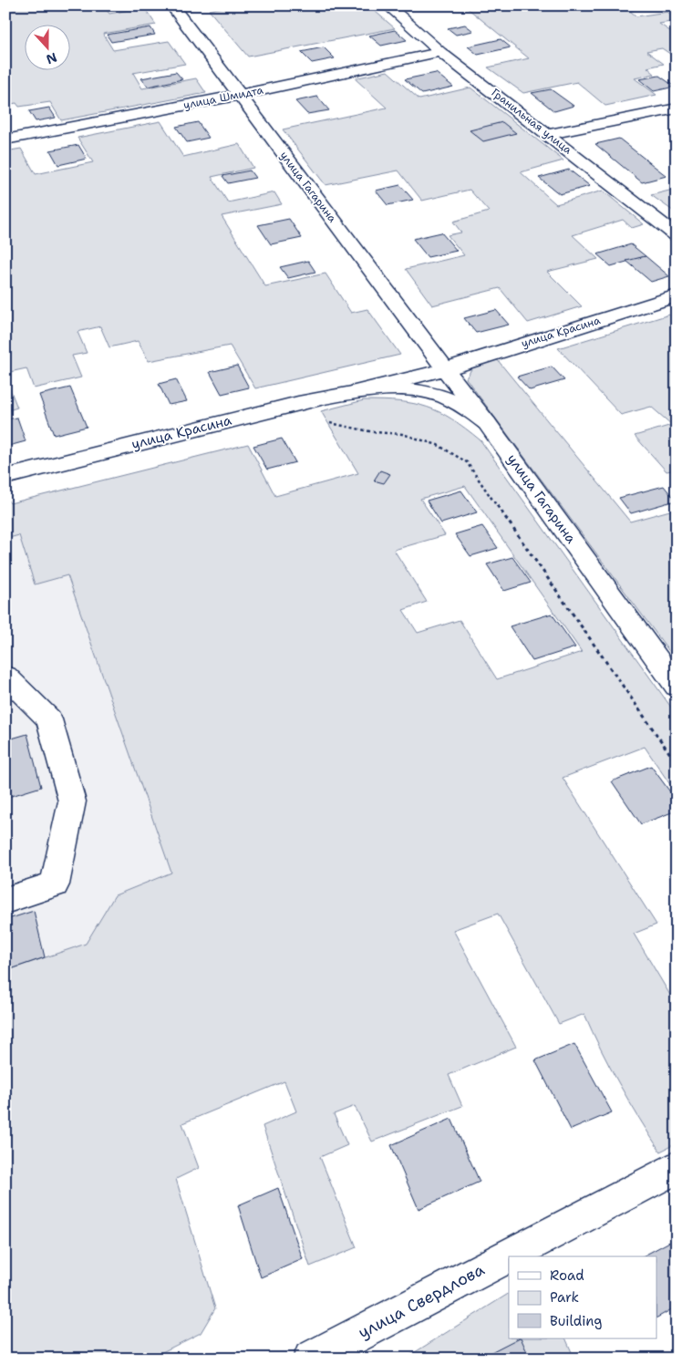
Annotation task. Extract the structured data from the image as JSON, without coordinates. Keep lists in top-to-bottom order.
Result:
{
  "streets": {
    "street": [
      "улица Шмидта",
      "Гранильная улица",
      "улица Гагарина",
      "улица Красина",
      "улица Свердлова"
    ]
  },
  "crossings": [
    ["улица Шмидта", "Гранильная улица"],
    ["улица Шмидта", "улица Гагарина"],
    ["улица Гагарина", "улица Красина"]
  ],
  "legend": ["Road", "Park", "Building"],
  "north": "bottom"
}
